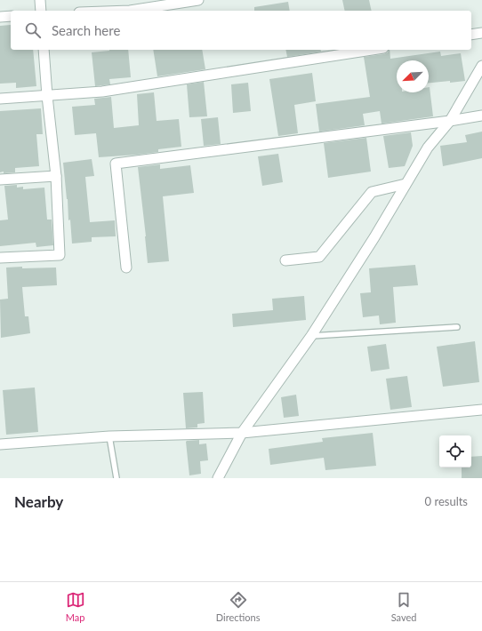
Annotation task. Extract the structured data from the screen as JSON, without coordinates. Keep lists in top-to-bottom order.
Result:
{
  "north": "bottom left",
  "page": {
    "search": "Search here",
    "heading": ["Nearby", "0 results"],
    "nav": ["Map", "Directions", "Saved"]
  }
}
